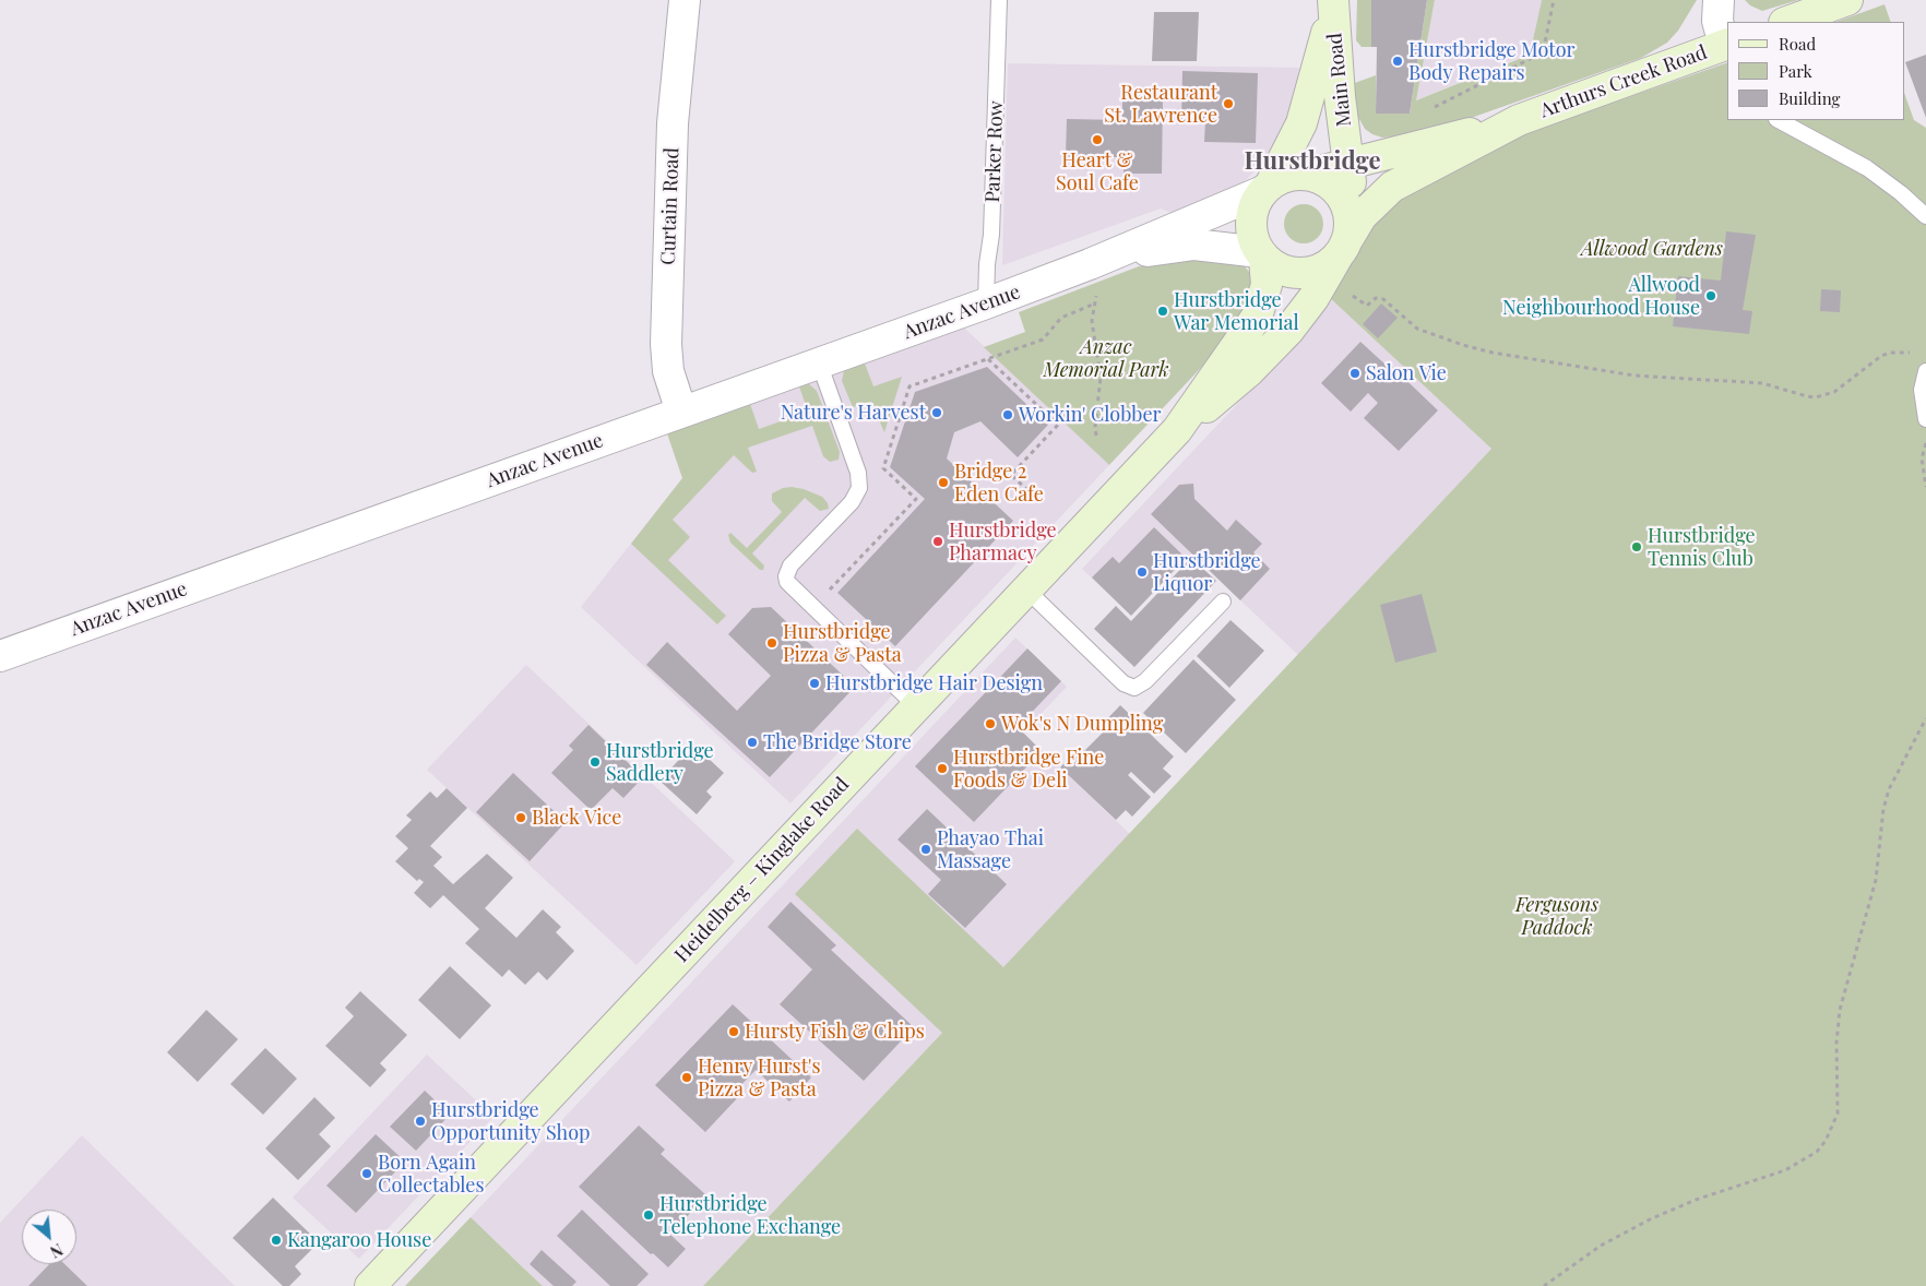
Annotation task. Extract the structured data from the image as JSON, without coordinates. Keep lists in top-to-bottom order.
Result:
{
  "streets": {
    "main road": ["Main Road", "Arthurs Creek Road", "Heidelberg – Kinglake Road"],
    "street": ["Curtain Road", "Anzac Avenue"],
    "lane": ["Parker Row"]
  },
  "crossings": [
    ["Main Road", "Arthurs Creek Road"],
    ["Main Road", "Anzac Avenue"],
    ["Main Road", "Heidelberg – Kinglake Road"],
    ["Arthurs Creek Road", "Anzac Avenue"],
    ["Arthurs Creek Road", "Heidelberg – Kinglake Road"],
    ["Parker Row", "Anzac Avenue"],
    ["Curtain Road", "Anzac Avenue"],
    ["Anzac Avenue", "Heidelberg – Kinglake Road"]
  ],
  "districts": ["Hurstbridge"],
  "parks": ["Allwood Gardens", "Anzac Memorial Park", "Fergusons Paddock"],
  "places": [
    "Hurstbridge Motor Body Repairs",
    "Restaurant St. Lawrence",
    "Heart & Soul Cafe",
    "Allwood Neighbourhood House",
    "Hurstbridge War Memorial",
    "Salon Vie",
    "Nature's Harvest",
    "Workin' Clobber",
    "Bridge 2 Eden Cafe",
    "Hurstbridge Pharmacy",
    "Hurstbridge Tennis Club",
    "Hurstbridge Liquor",
    "Hurstbridge Pizza & Pasta",
    "Hurstbridge Hair Design",
    "Wok's N Dumpling",
    "The Bridge Store",
    "Hurstbridge Saddlery",
    "Hurstbridge Fine Foods & Deli",
    "Black Vice",
    "Phayao Thai Massage",
    "Hursty Fish & Chips",
    "Henry Hurst's Pizza & Pasta",
    "Hurstbridge Opportunity Shop",
    "Born Again Collectables",
    "Hurstbridge Telephone Exchange",
    "Kangaroo House"
  ],
  "legend": ["Road", "Park", "Building"],
  "north": "bottom right"
}
